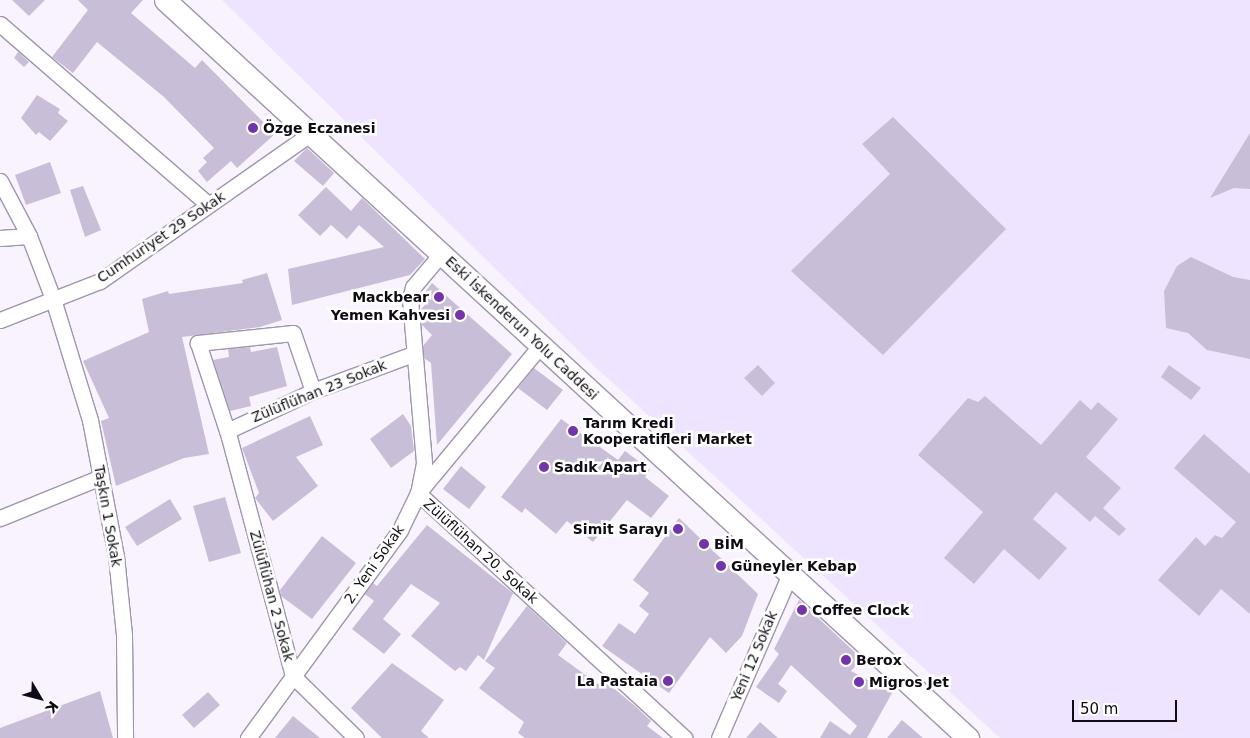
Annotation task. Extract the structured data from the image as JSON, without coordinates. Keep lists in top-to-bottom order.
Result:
{
  "streets": {
    "street": [
      "Cumhuriyet 29 Sokak",
      "Eski İskenderun Yolu Caddesi",
      "Zülüflühan 23 Sokak",
      "Taşkın 1 Sokak",
      "Zülüflühan 20. Sokak",
      "2. Yeni Sokak",
      "Zülüflühan 2 Sokak",
      "Yeni 12 Sokak"
    ]
  },
  "crossings": [
    ["Cumhuriyet 29 Sokak", "Eski İskenderun Yolu Caddesi"],
    ["Cumhuriyet 29 Sokak", "Taşkın 1 Sokak"],
    ["Eski İskenderun Yolu Caddesi", "Zülüflühan 20. Sokak"],
    ["Eski İskenderun Yolu Caddesi", "2. Yeni Sokak"],
    ["Eski İskenderun Yolu Caddesi", "Yeni 12 Sokak"],
    ["Zülüflühan 23 Sokak", "Zülüflühan 20. Sokak"],
    ["Zülüflühan 23 Sokak", "Zülüflühan 2 Sokak"],
    ["Zülüflühan 20. Sokak", "2. Yeni Sokak"],
    ["2. Yeni Sokak", "Zülüflühan 2 Sokak"]
  ],
  "places": [
    "Özge Eczanesi",
    "Mackbear",
    "Yemen Kahvesi",
    "Tarım Kredi Kooperatifleri Market",
    "Sadık Apart",
    "Simit Sarayı",
    "BİM",
    "Güneyler Kebap",
    "Coffee Clock",
    "Berox",
    "La Pastaia",
    "Migros Jet"
  ],
  "scale_bar": "50 m",
  "north": "bottom right"
}
